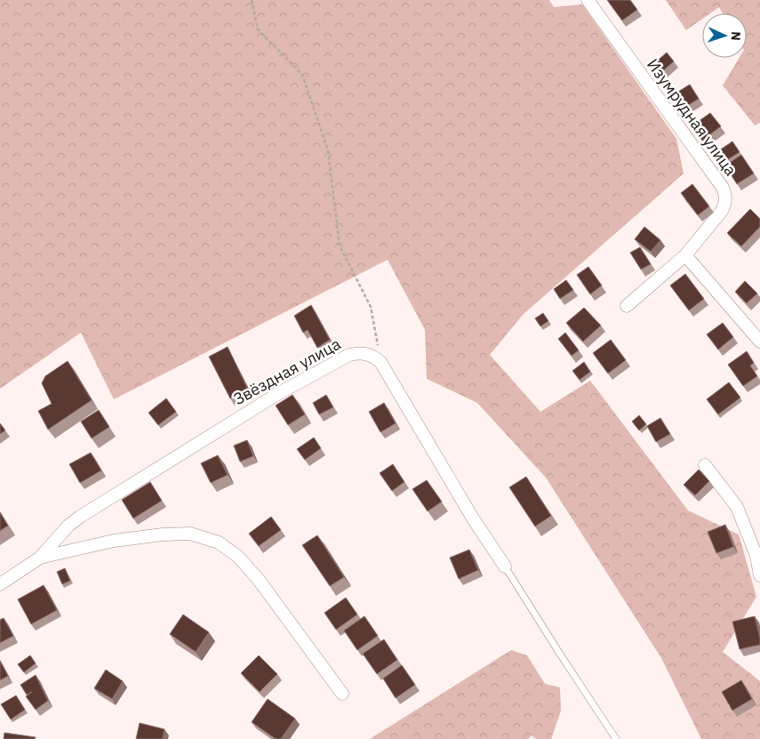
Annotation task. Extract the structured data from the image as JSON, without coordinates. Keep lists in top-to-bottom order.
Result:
{
  "streets": {
    "street": ["Изумрудная улица", "Звёздная улица"]
  },
  "north": "right"
}
